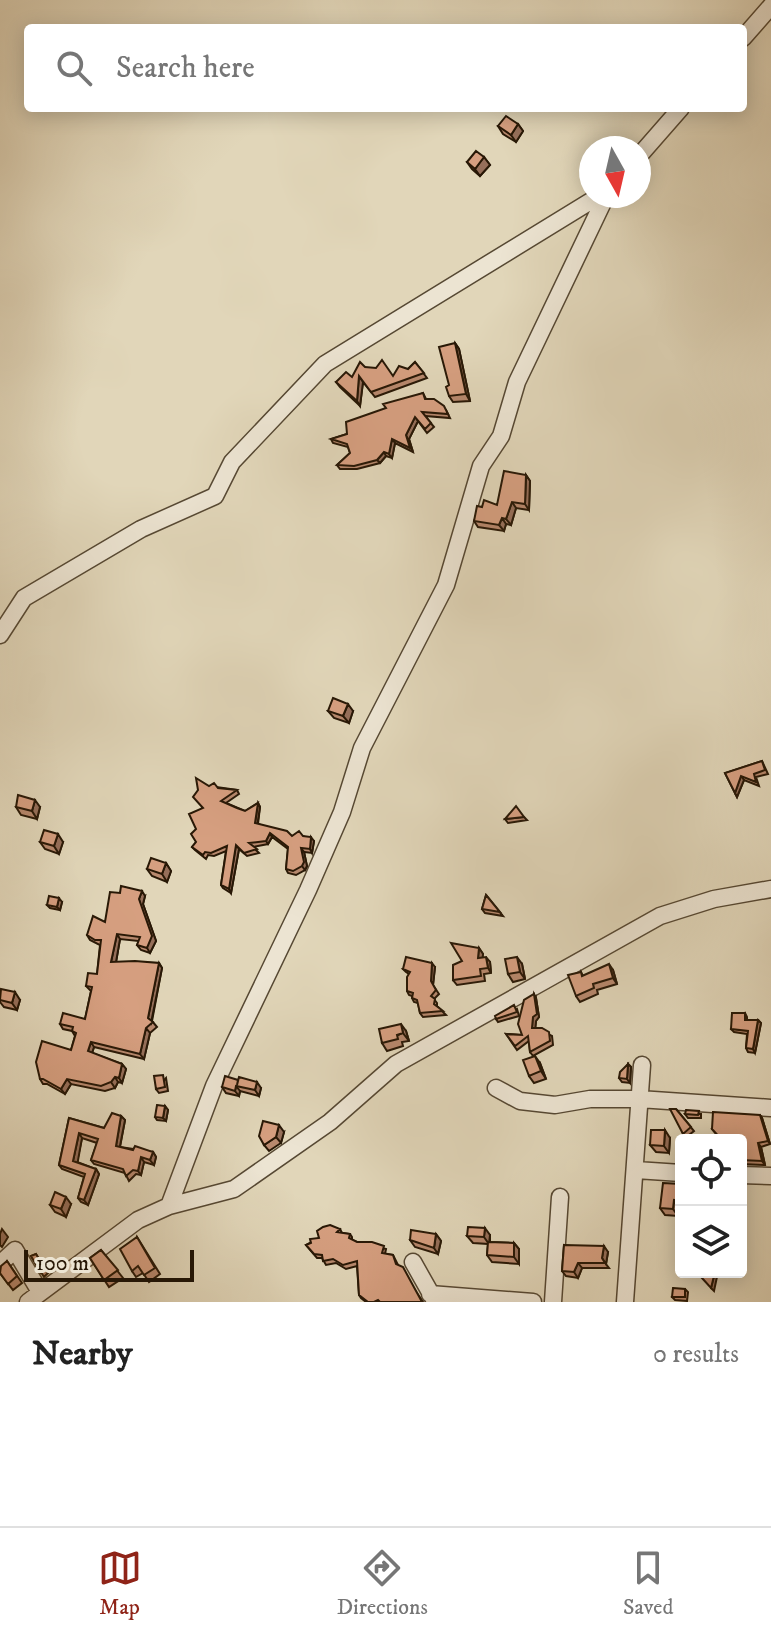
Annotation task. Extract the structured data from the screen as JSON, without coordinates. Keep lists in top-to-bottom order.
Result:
{
  "scale_bar": "100 m",
  "north": "bottom",
  "page": {
    "search": "Search here",
    "scale": "100 m",
    "heading": ["Nearby", "0 results"],
    "nav": ["Map", "Directions", "Saved"]
  }
}
